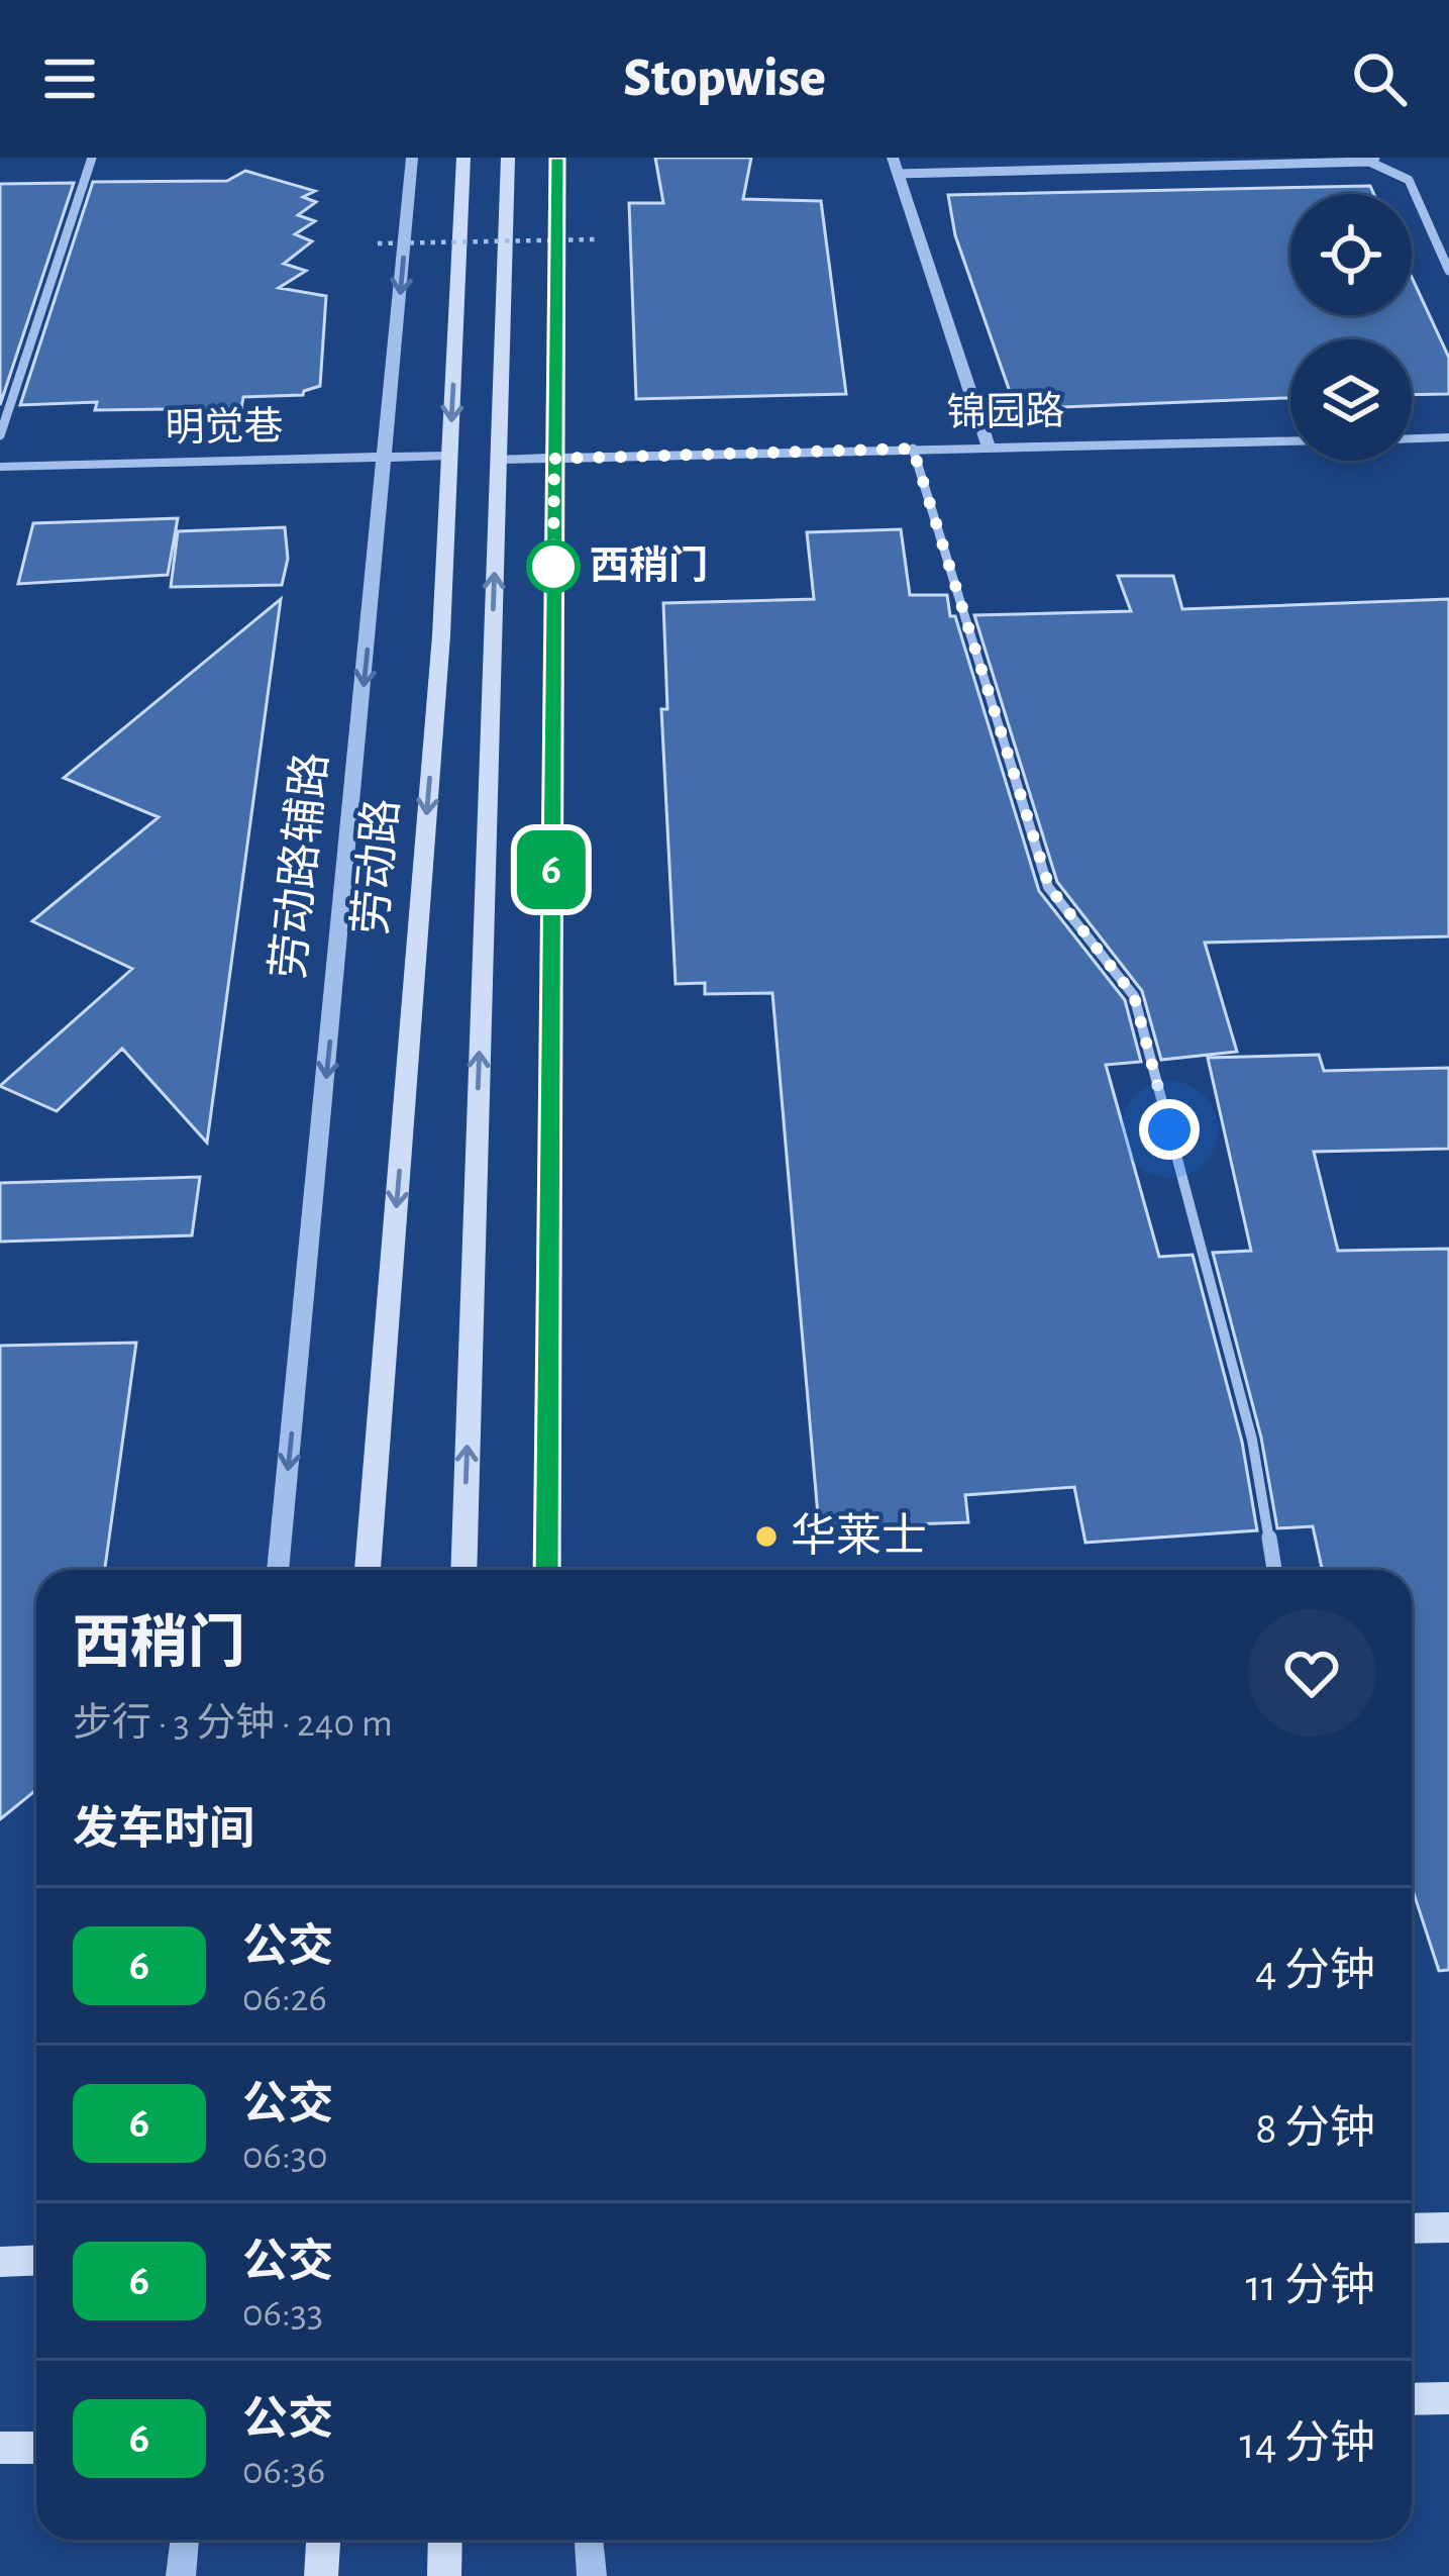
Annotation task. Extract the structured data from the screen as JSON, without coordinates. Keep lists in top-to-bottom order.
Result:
{
  "streets": {
    "main road": ["劳动路"],
    "street": ["锦园路", "明觉巷", "劳动路辅路"]
  },
  "crossings": [
    ["明觉巷", "劳动路辅路"],
    ["明觉巷", "劳动路"]
  ],
  "places": ["西稍门", "华莱士"],
  "lines": ["bus line 6"],
  "page": {
    "header": "Stopwise",
    "on_map": "6",
    "heading": [
      ["西稍门", "步行 · 3 分钟 · 240 m"],
      "发车时间"
    ],
    "list": [
      {
        "mark": "6",
        "name": "公交",
        "note": "06:26",
        "value": "4 分钟"
      },
      {
        "mark": "6",
        "name": "公交",
        "note": "06:30",
        "value": "8 分钟"
      },
      {
        "mark": "6",
        "name": "公交",
        "note": "06:33",
        "value": "11 分钟"
      },
      {
        "mark": "6",
        "name": "公交",
        "note": "06:36",
        "value": "14 分钟"
      }
    ]
  }
}
